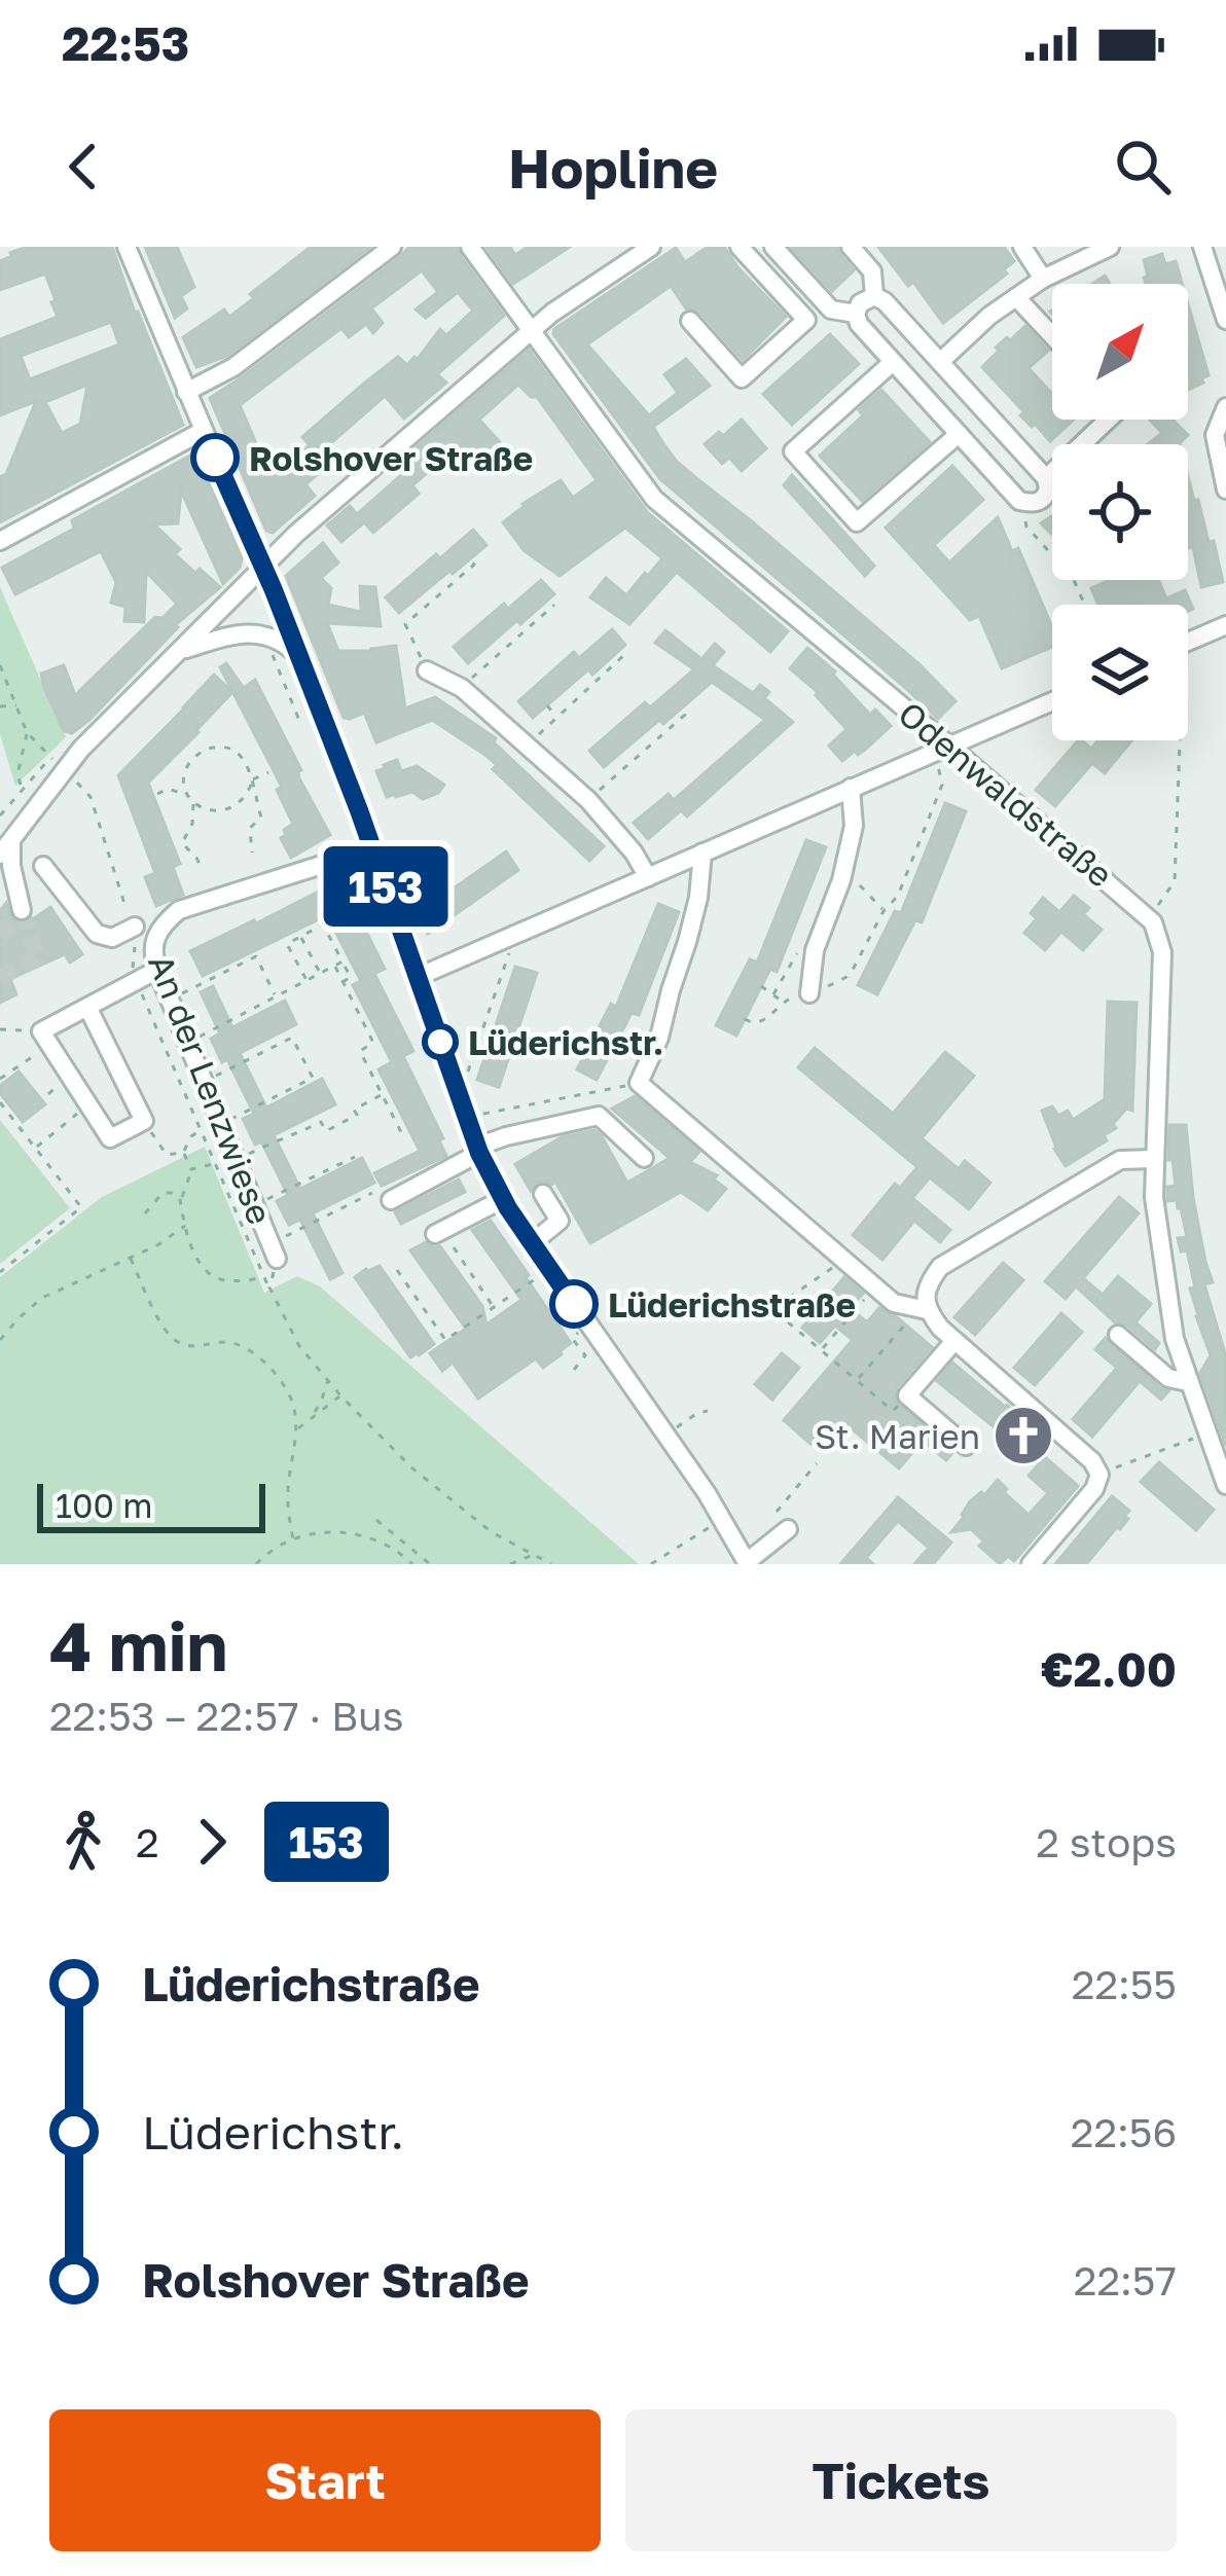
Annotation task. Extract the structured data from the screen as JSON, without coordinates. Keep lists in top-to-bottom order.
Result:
{
  "streets": {
    "street": ["Odenwaldstraße", "An der Lenzwiese"]
  },
  "places": {
    "other": ["Rolshover Straße", "Lüderichstr.", "Lüderichstraße"],
    "church": ["St. Marien"]
  },
  "lines": ["bus line 153"],
  "scale_bar": "100 m",
  "north": "top right",
  "page": {
    "status": "22:53",
    "header": "Hopline",
    "on_map": "153",
    "scale": "100 m",
    "heading": ["4 min", "22:53 – 22:57 · Bus", "€2.00"],
    "legs": ["2", "153", "2 stops"],
    "list": [
      {
        "name": "Lüderichstraße",
        "value": "22:55"
      },
      {
        "name": "Lüderichstr.",
        "value": "22:56"
      },
      {
        "name": "Rolshover Straße",
        "value": "22:57"
      }
    ],
    "buttons": ["Start", "Tickets"]
  }
}
